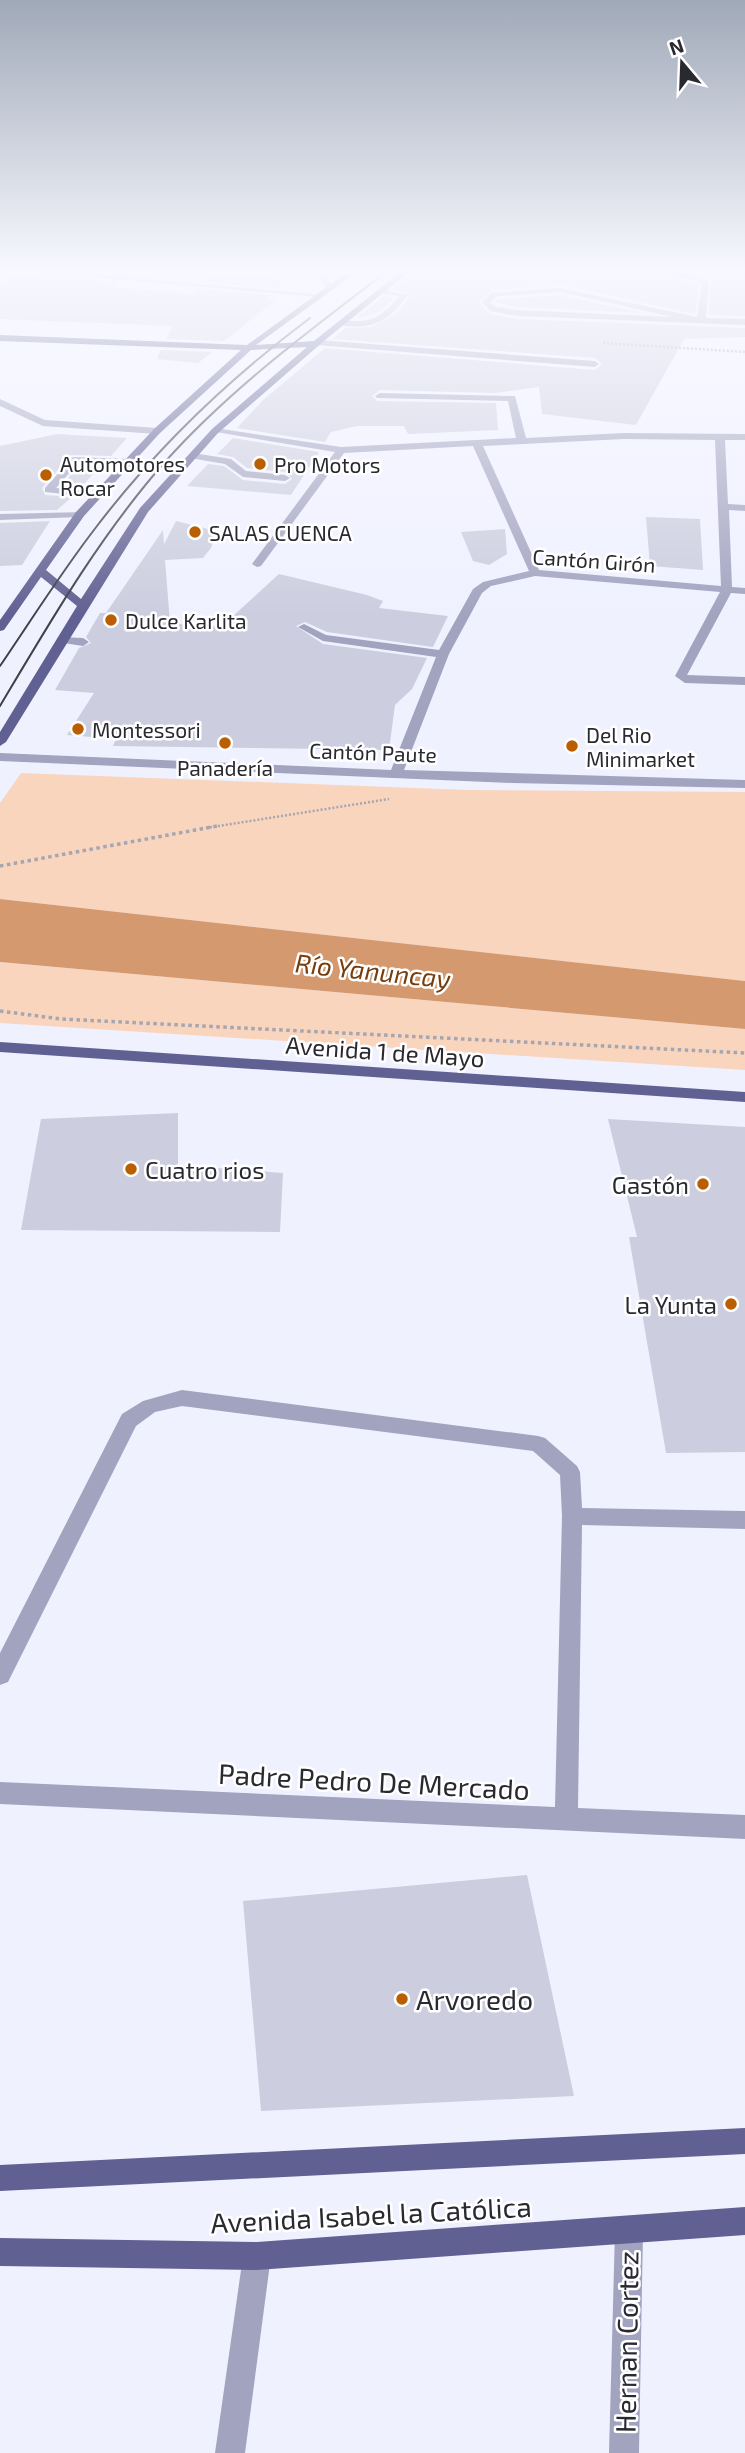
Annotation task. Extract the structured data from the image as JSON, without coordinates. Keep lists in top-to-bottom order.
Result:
{
  "streets": {
    "main road": ["Avenida 1 de Mayo", "Avenida Isabel la Católica"],
    "street": [
      "Cantón Girón",
      "Cantón Paute",
      "Padre Pedro De Mercado",
      "Hernan Cortez"
    ]
  },
  "crossings": [
    ["Cantón Girón", "Cantón Paute"],
    ["Avenida Isabel la Católica", "Hernan Cortez"]
  ],
  "water": ["Río Yanuncay"],
  "places": [
    "Pro Motors",
    "Automotores Rocar",
    "SALAS CUENCA",
    "Dulce Karlita",
    "Montessori",
    "Panadería",
    "Del Rio Minimarket",
    "Cuatro rios",
    "Gastón",
    "La Yunta",
    "Arvoredo"
  ],
  "north": "top"
}
